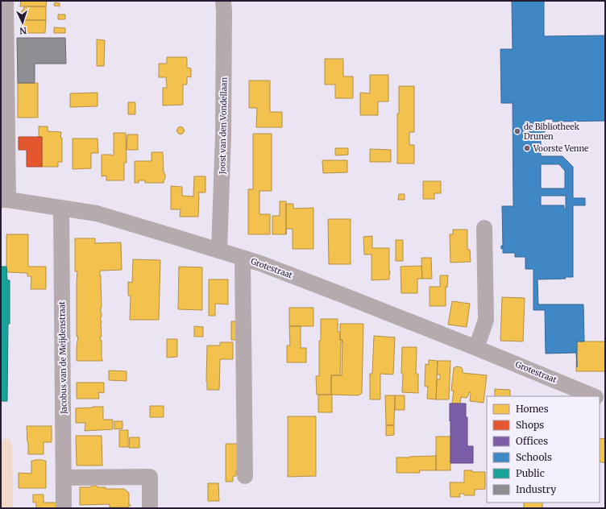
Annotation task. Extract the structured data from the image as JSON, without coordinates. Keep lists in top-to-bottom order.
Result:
{
  "streets": {
    "street": ["Joost van den Vondellaan", "Grotestraat", "Jacobus van de Meijdenstraat"]
  },
  "crossings": [
    ["Joost van den Vondellaan", "Grotestraat"],
    ["Grotestraat", "Jacobus van de Meijdenstraat"]
  ],
  "places": ["de Bibliotheek Drunen", "Voorste Venne"],
  "legend": [
    "Homes",
    "Shops",
    "Offices",
    "Schools",
    "Public",
    "Industry"
  ],
  "north": "bottom"
}
